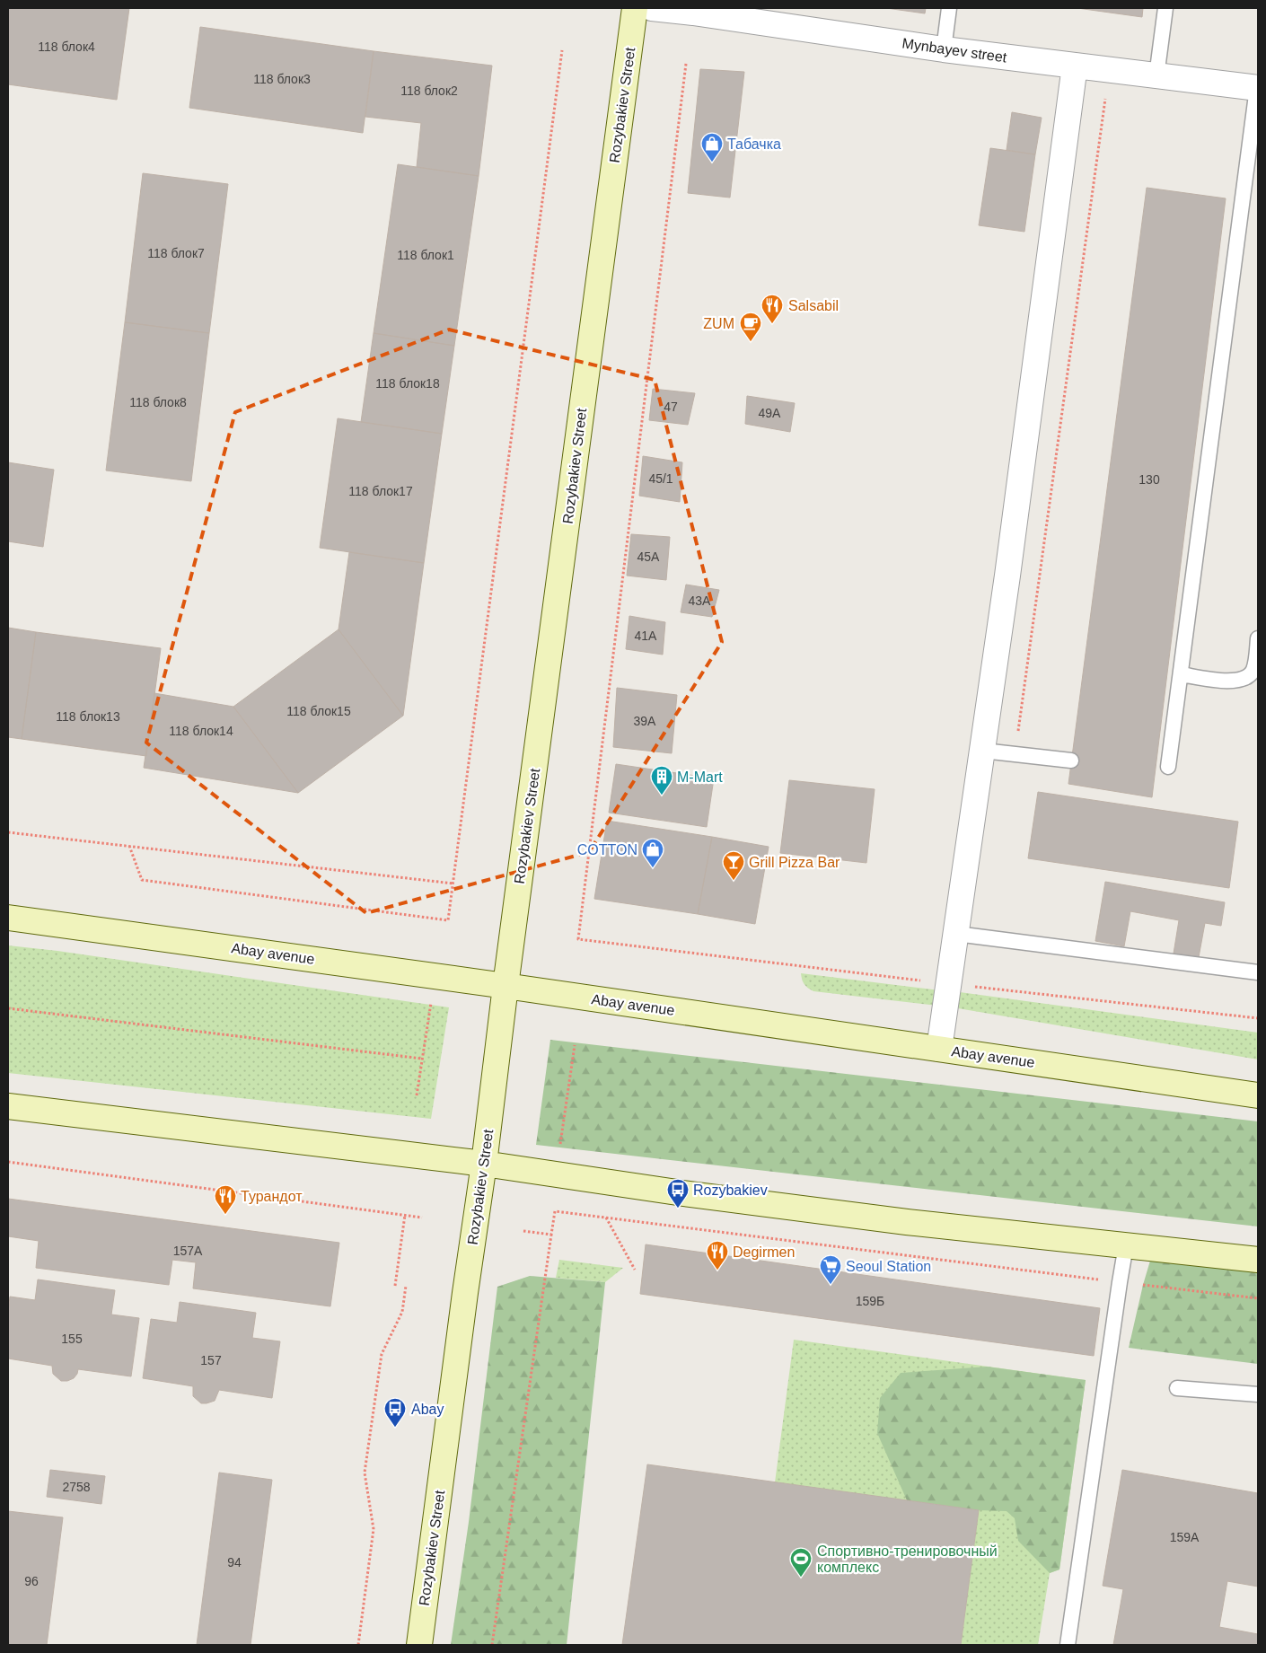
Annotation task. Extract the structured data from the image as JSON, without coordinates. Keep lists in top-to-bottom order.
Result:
{
  "streets": {
    "main road": ["Rozybakiev Street", "Abay avenue"],
    "street": ["Mynbayev street"]
  },
  "crossings": [
    ["Rozybakiev Street", "Abay avenue"]
  ],
  "places": {
    "shop": ["Табачка", "COTTON"],
    "restaurant": ["Salsabil", "Турандот", "Degirmen"],
    "cafe": ["ZUM"],
    "building": ["M-Mart"],
    "bar": ["Grill Pizza Bar"],
    "bus stop": ["Rozybakiev", "Abay"],
    "supermarket": ["Seoul Station"],
    "sports": ["Спортивно-тренировочный комплекс"]
  },
  "house_numbers": [
    "118 блок4",
    "118 блок3",
    "118 блок2",
    "118 блок7",
    "118 блок1",
    "118 блок18",
    "118 блок8",
    "47",
    "49А",
    "45/1",
    "130",
    "118 блок17",
    "45А",
    "43А",
    "41А",
    "118 блок15",
    "118 блок13",
    "39А",
    "118 блок14",
    "157А",
    "159Б",
    "155",
    "157",
    "2758",
    "159А",
    "94",
    "96"
  ]
}
